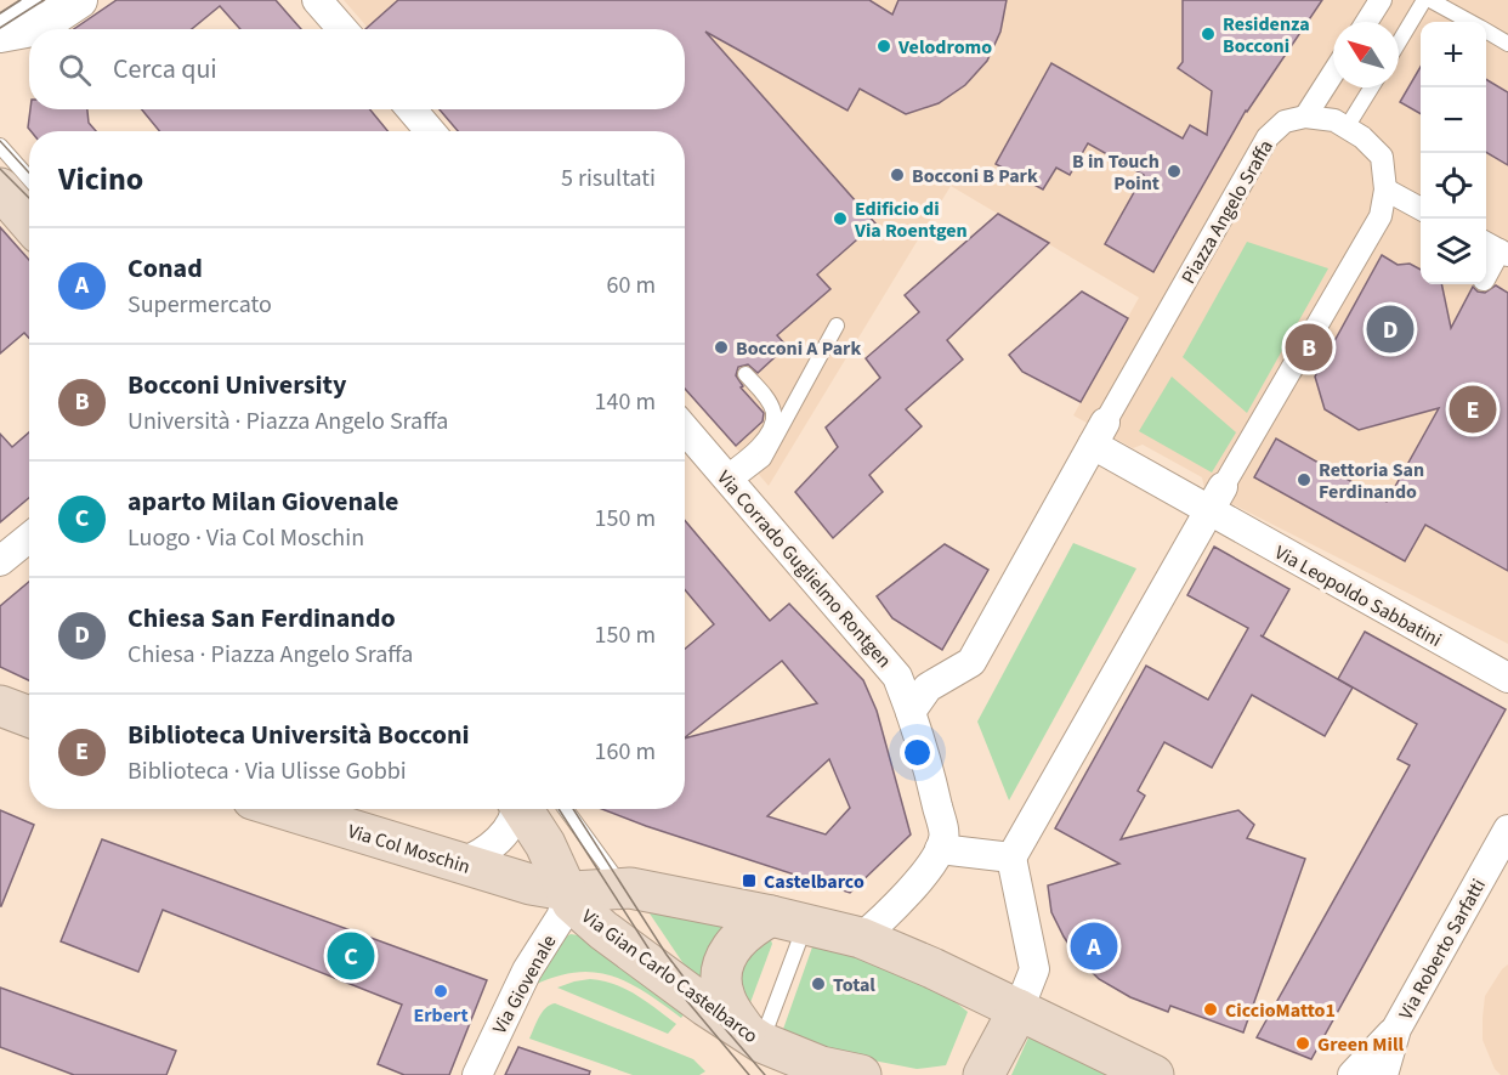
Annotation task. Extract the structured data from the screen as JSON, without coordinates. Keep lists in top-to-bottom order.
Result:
{
  "streets": {
    "main road": ["Via Col Moschin", "Via Gian Carlo Castelbarco"],
    "street": [
      "Piazza Angelo Sraffa",
      "Via Corrado Guglielmo Rontgen",
      "Via Leopoldo Sabbatini",
      "Via Roberto Sarfatti",
      "Via Giovenale"
    ]
  },
  "crossings": [
    ["Piazza Angelo Sraffa", "Via Corrado Guglielmo Rontgen"],
    ["Via Col Moschin", "Via Gian Carlo Castelbarco"],
    ["Via Col Moschin", "Via Giovenale"],
    ["Via Gian Carlo Castelbarco", "Via Giovenale"]
  ],
  "places": {
    "other": [
      "Residenza Bocconi",
      "Velodromo",
      "B in Touch Point",
      "Bocconi B Park",
      "Edificio di Via Roentgen",
      "Bocconi A Park",
      "Rettoria San Ferdinando",
      "Total",
      "Erbert",
      "CiccioMatto1",
      "Green Mill"
    ],
    "transit": ["Castelbarco"]
  },
  "north": "top left",
  "page": {
    "map_buttons": ["+", "−"],
    "search": "Cerca qui",
    "heading": ["Vicino", "5 risultati"],
    "list": [
      {
        "mark": "A",
        "name": "Conad",
        "note": "Supermercato",
        "value": "60 m"
      },
      {
        "mark": "B",
        "name": "Bocconi University",
        "note": "Università · Piazza Angelo Sraffa",
        "value": "140 m"
      },
      {
        "mark": "C",
        "name": "aparto Milan Giovenale",
        "note": "Luogo · Via Col Moschin",
        "value": "150 m"
      },
      {
        "mark": "D",
        "name": "Chiesa San Ferdinando",
        "note": "Chiesa · Piazza Angelo Sraffa",
        "value": "150 m"
      },
      {
        "mark": "E",
        "name": "Biblioteca Università Bocconi",
        "note": "Biblioteca · Via Ulisse Gobbi",
        "value": "160 m"
      }
    ],
    "pins": [
      "D",
      "B",
      "E",
      "A",
      "C"
    ]
  }
}
